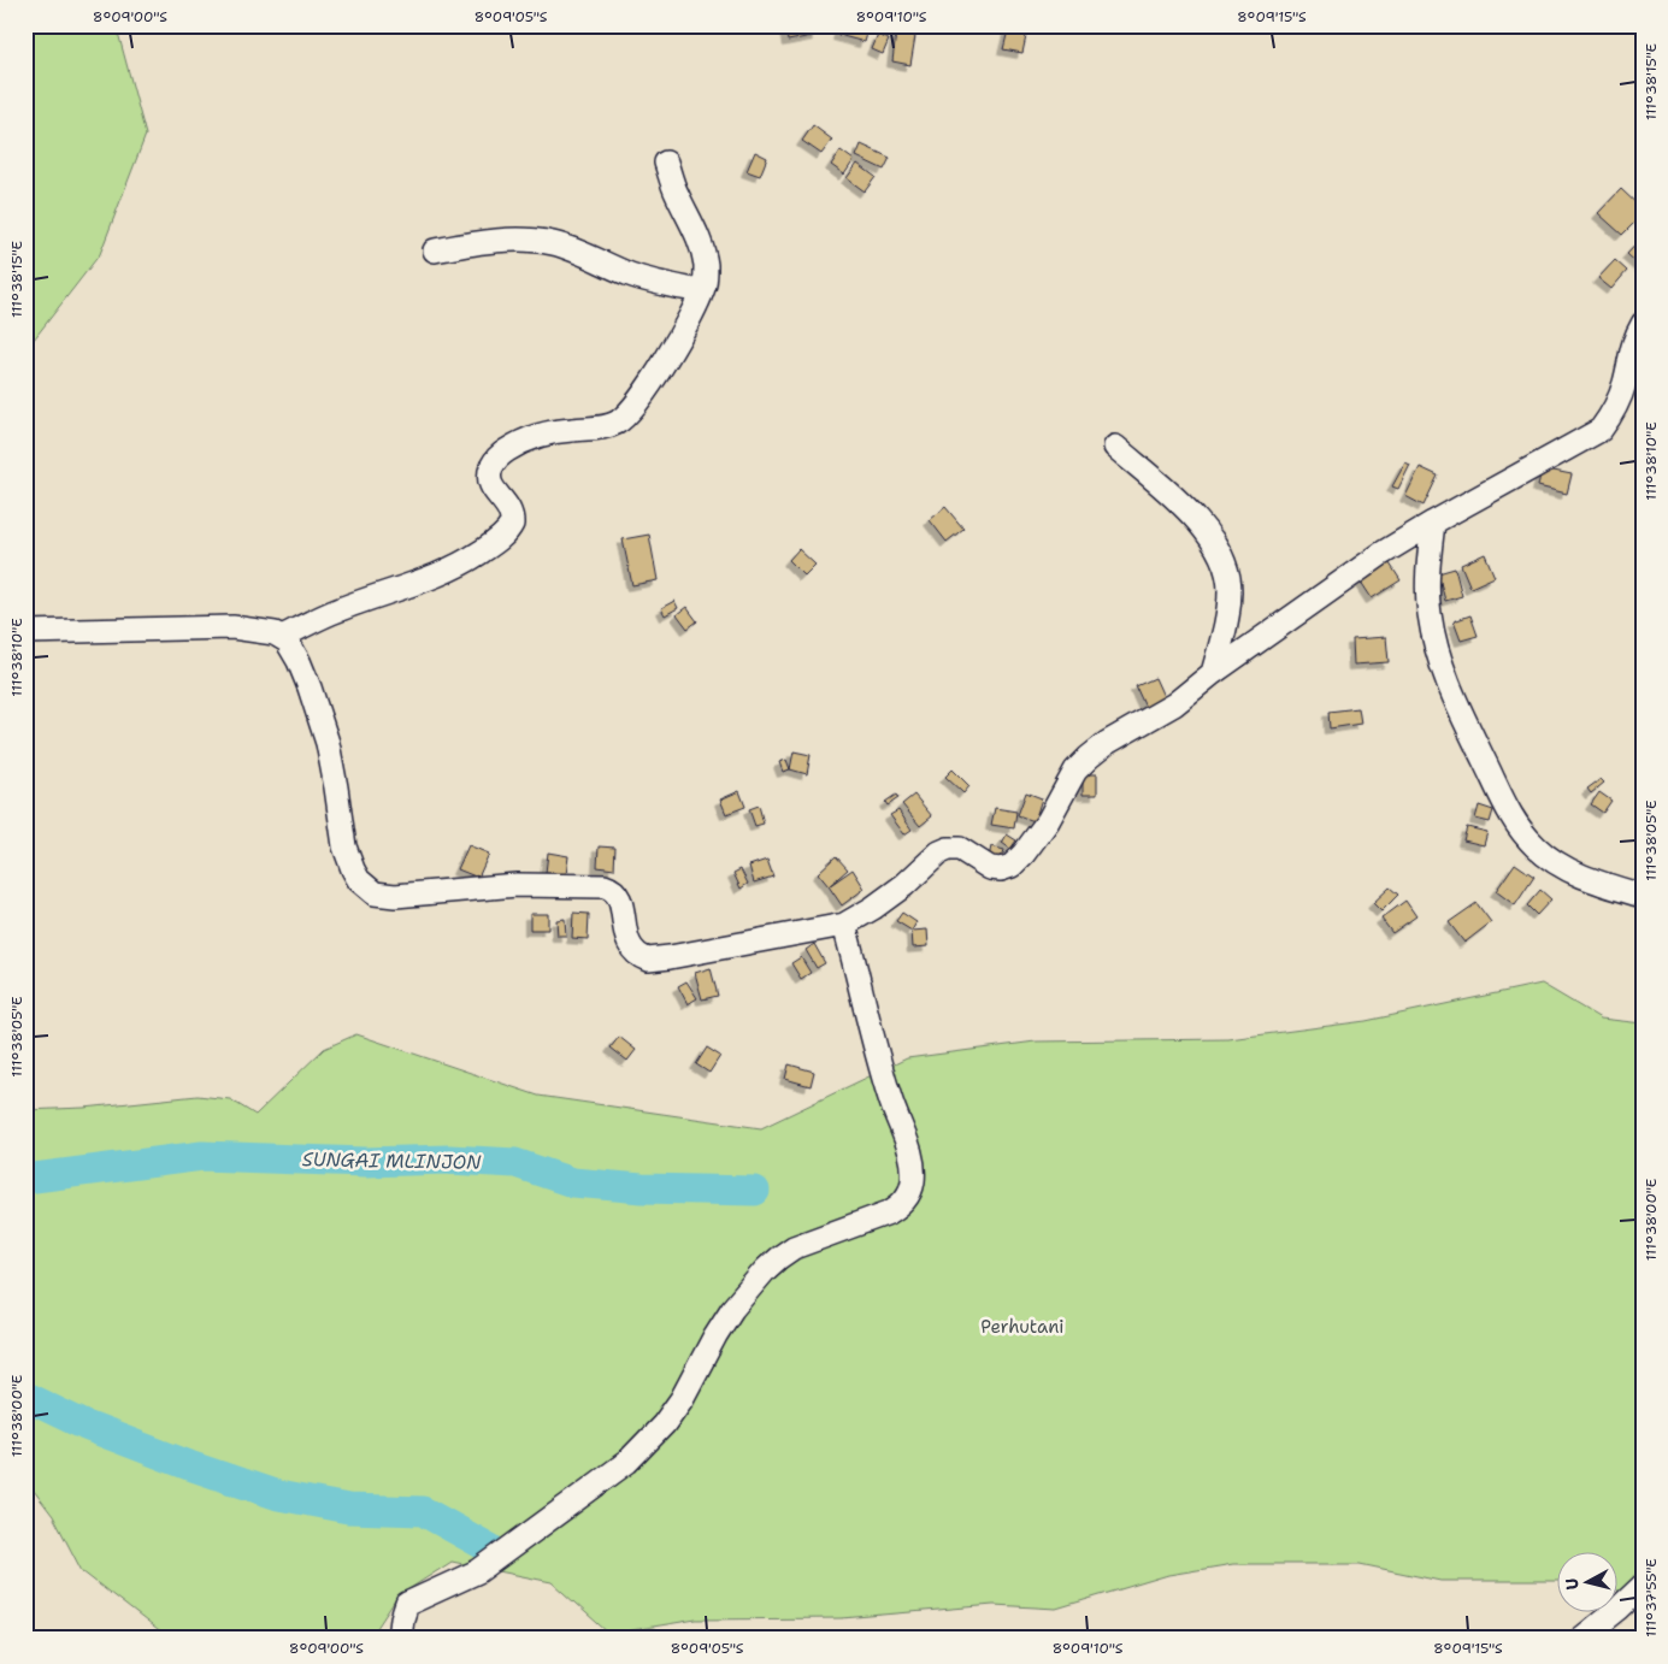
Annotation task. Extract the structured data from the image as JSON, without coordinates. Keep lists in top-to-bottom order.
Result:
{
  "water": ["SUNGAI MLINJON"],
  "parks": ["Perhutani"],
  "north": "left",
  "coordinates": [
    "8°09'00\"S",
    "8°09'05\"S",
    "8°09'10\"S",
    "8°09'15\"S",
    "111°38'15\"E",
    "111°38'10\"E",
    "111°38'05\"E",
    "111°38'00\"E",
    "111°37'55\"E"
  ]
}
